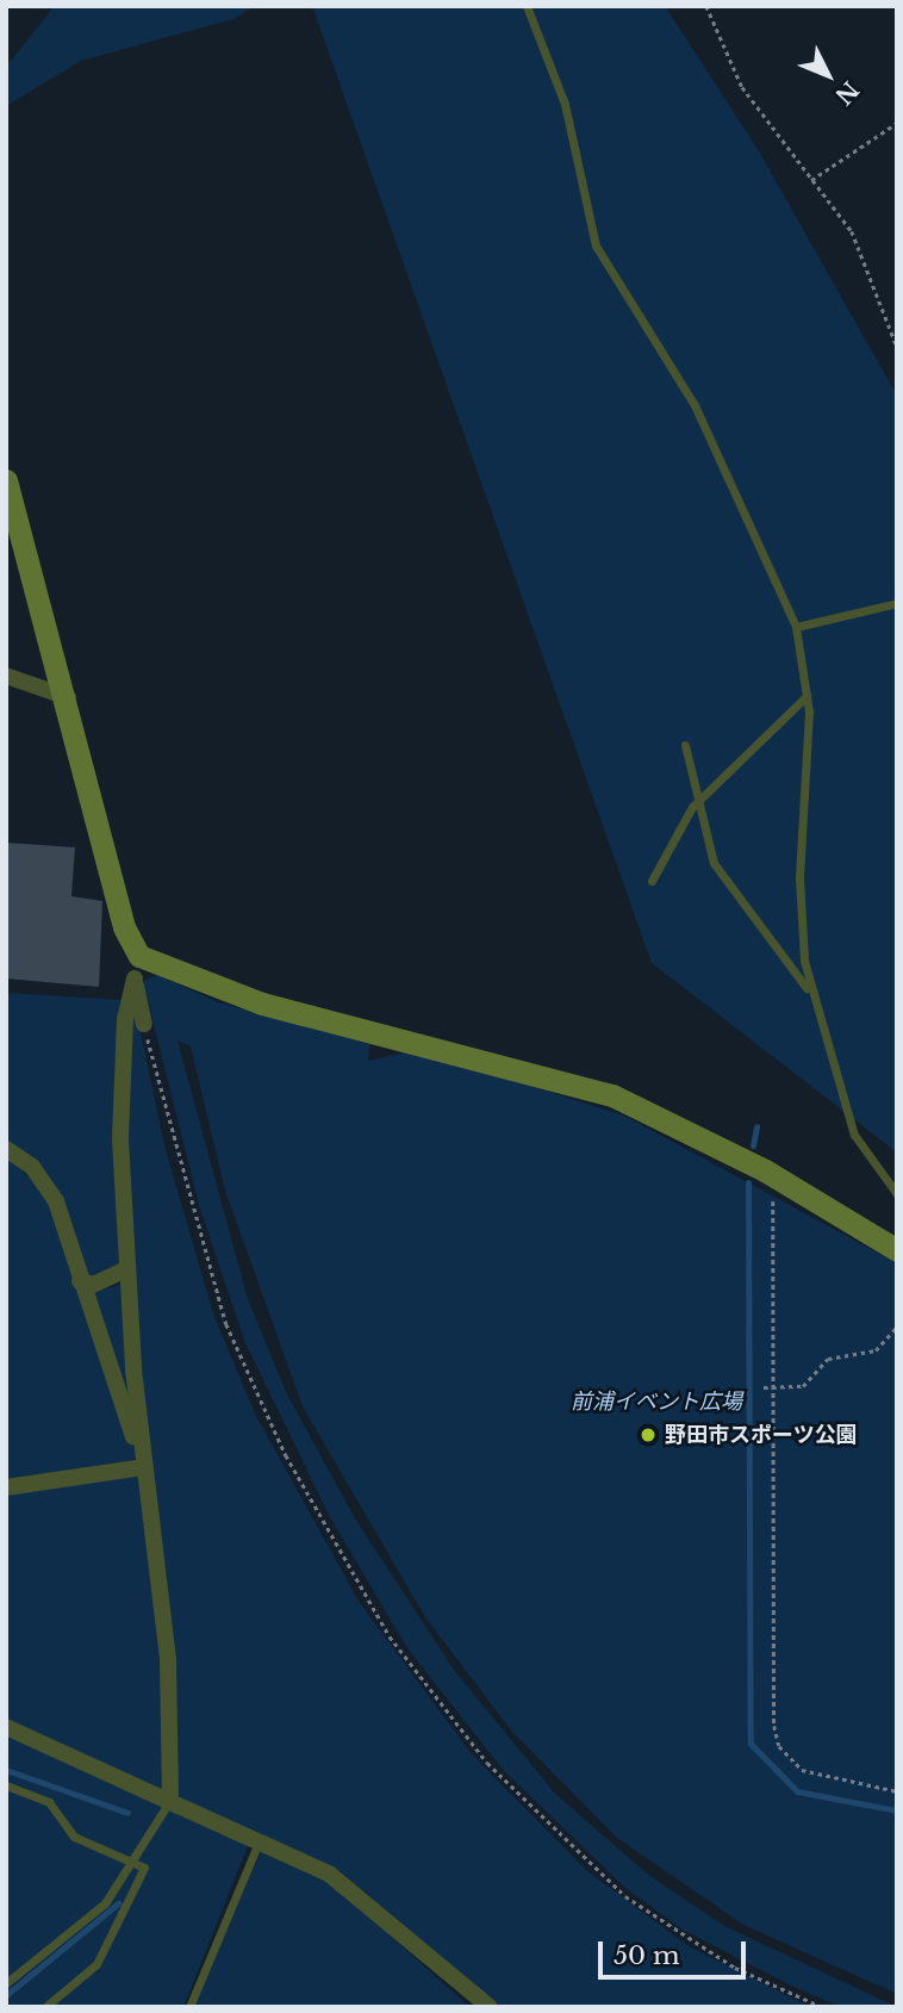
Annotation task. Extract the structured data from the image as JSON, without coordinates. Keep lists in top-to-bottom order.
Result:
{
  "parks": ["前浦イベント広場"],
  "places": ["野田市スポーツ公園"],
  "scale_bar": "50 m",
  "north": "bottom right"
}
